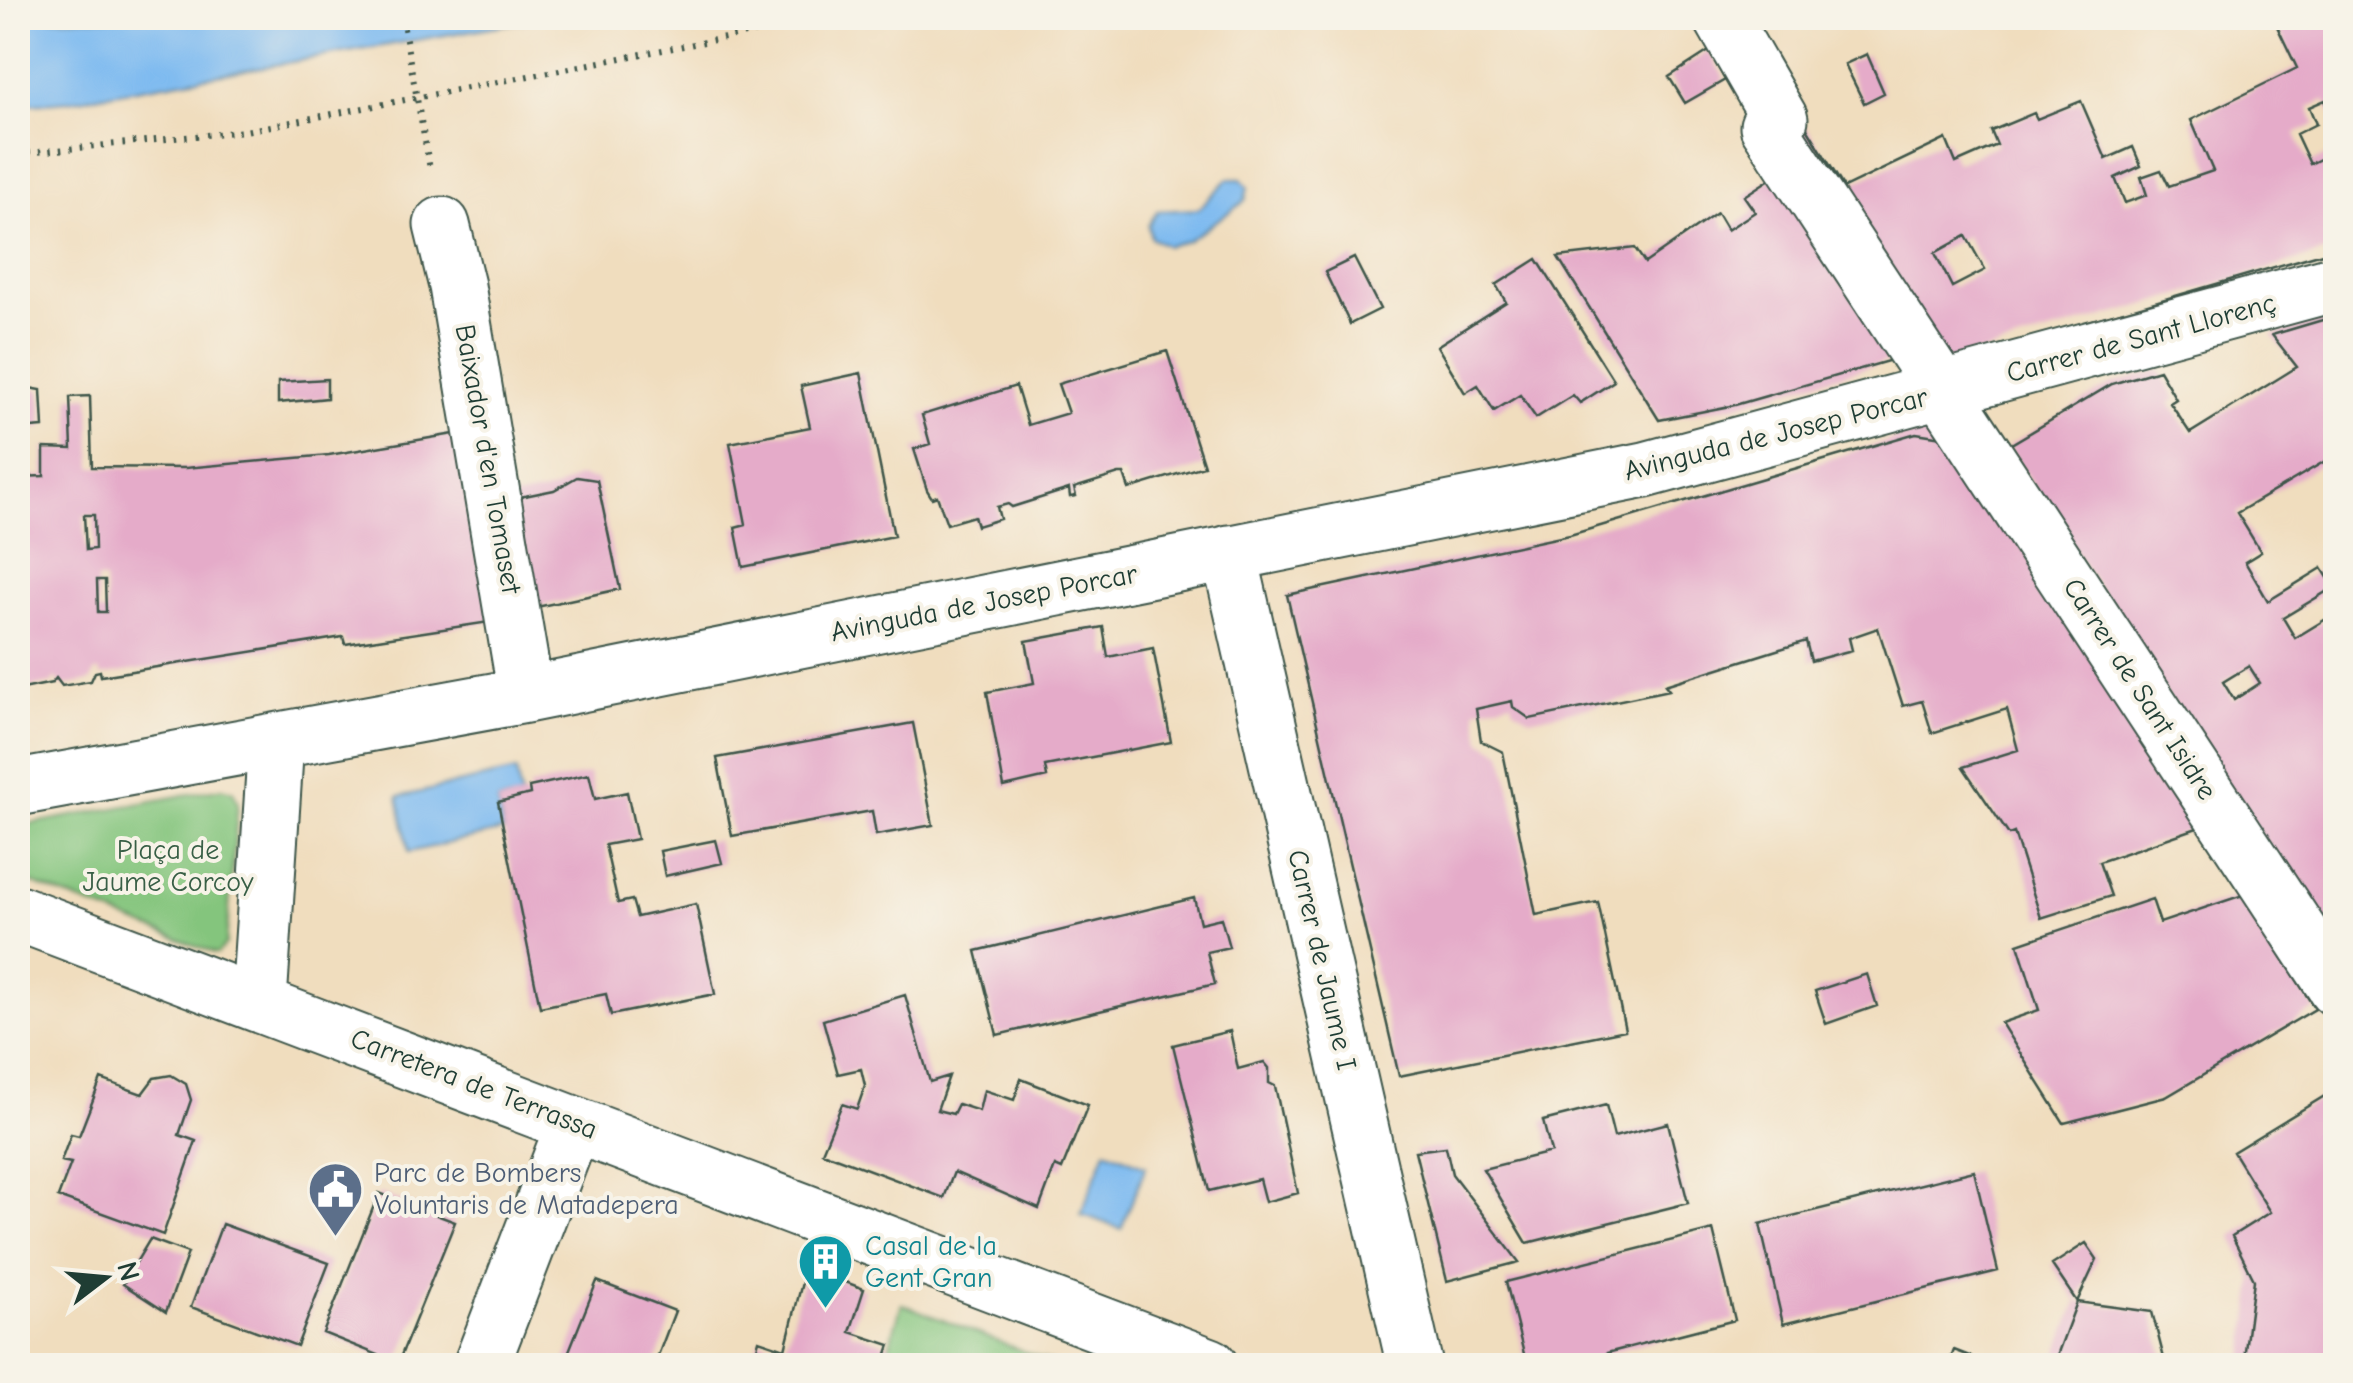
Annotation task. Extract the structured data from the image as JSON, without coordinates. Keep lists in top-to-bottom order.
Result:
{
  "streets": {
    "street": [
      "Carrer de Sant Llorenç",
      "Avinguda de Josep Porcar",
      "Baixador d'en Tomaset",
      "Carrer de Sant Isidre",
      "Carrer de Jaume I",
      "Carretera de Terrassa"
    ]
  },
  "crossings": [
    ["Carrer de Sant Llorenç", "Avinguda de Josep Porcar"],
    ["Carrer de Sant Llorenç", "Carrer de Sant Isidre"],
    ["Avinguda de Josep Porcar", "Baixador d'en Tomaset"],
    ["Avinguda de Josep Porcar", "Carrer de Sant Isidre"],
    ["Avinguda de Josep Porcar", "Carrer de Jaume I"]
  ],
  "parks": ["Plaça de Jaume Corcoy"],
  "places": {
    "public building": ["Parc de Bombers Voluntaris de Matadepera"],
    "building": ["Casal de la Gent Gran"]
  },
  "north": "right"
}
